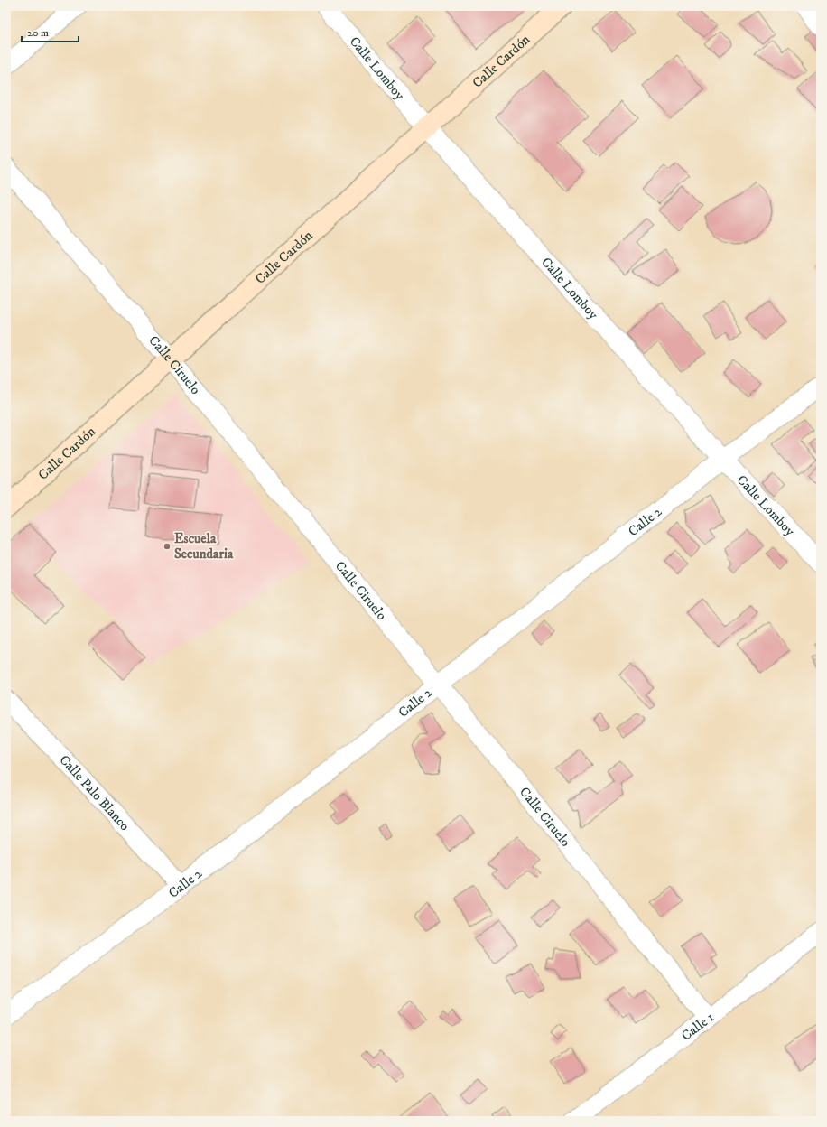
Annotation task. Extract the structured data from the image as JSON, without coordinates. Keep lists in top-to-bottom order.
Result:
{
  "streets": {
    "main road": ["Calle Cardón"],
    "street": [
      "Calle Lomboy",
      "Calle Ciruelo",
      "Calle 2",
      "Calle Palo Blanco",
      "Calle 1"
    ]
  },
  "crossings": [
    ["Calle Cardón", "Calle Lomboy"],
    ["Calle Cardón", "Calle Ciruelo"],
    ["Calle Lomboy", "Calle 2"],
    ["Calle Ciruelo", "Calle 2"],
    ["Calle Ciruelo", "Calle 1"],
    ["Calle 2", "Calle Palo Blanco"]
  ],
  "places": ["Escuela Secundaria"],
  "scale_bar": "20 m"
}
